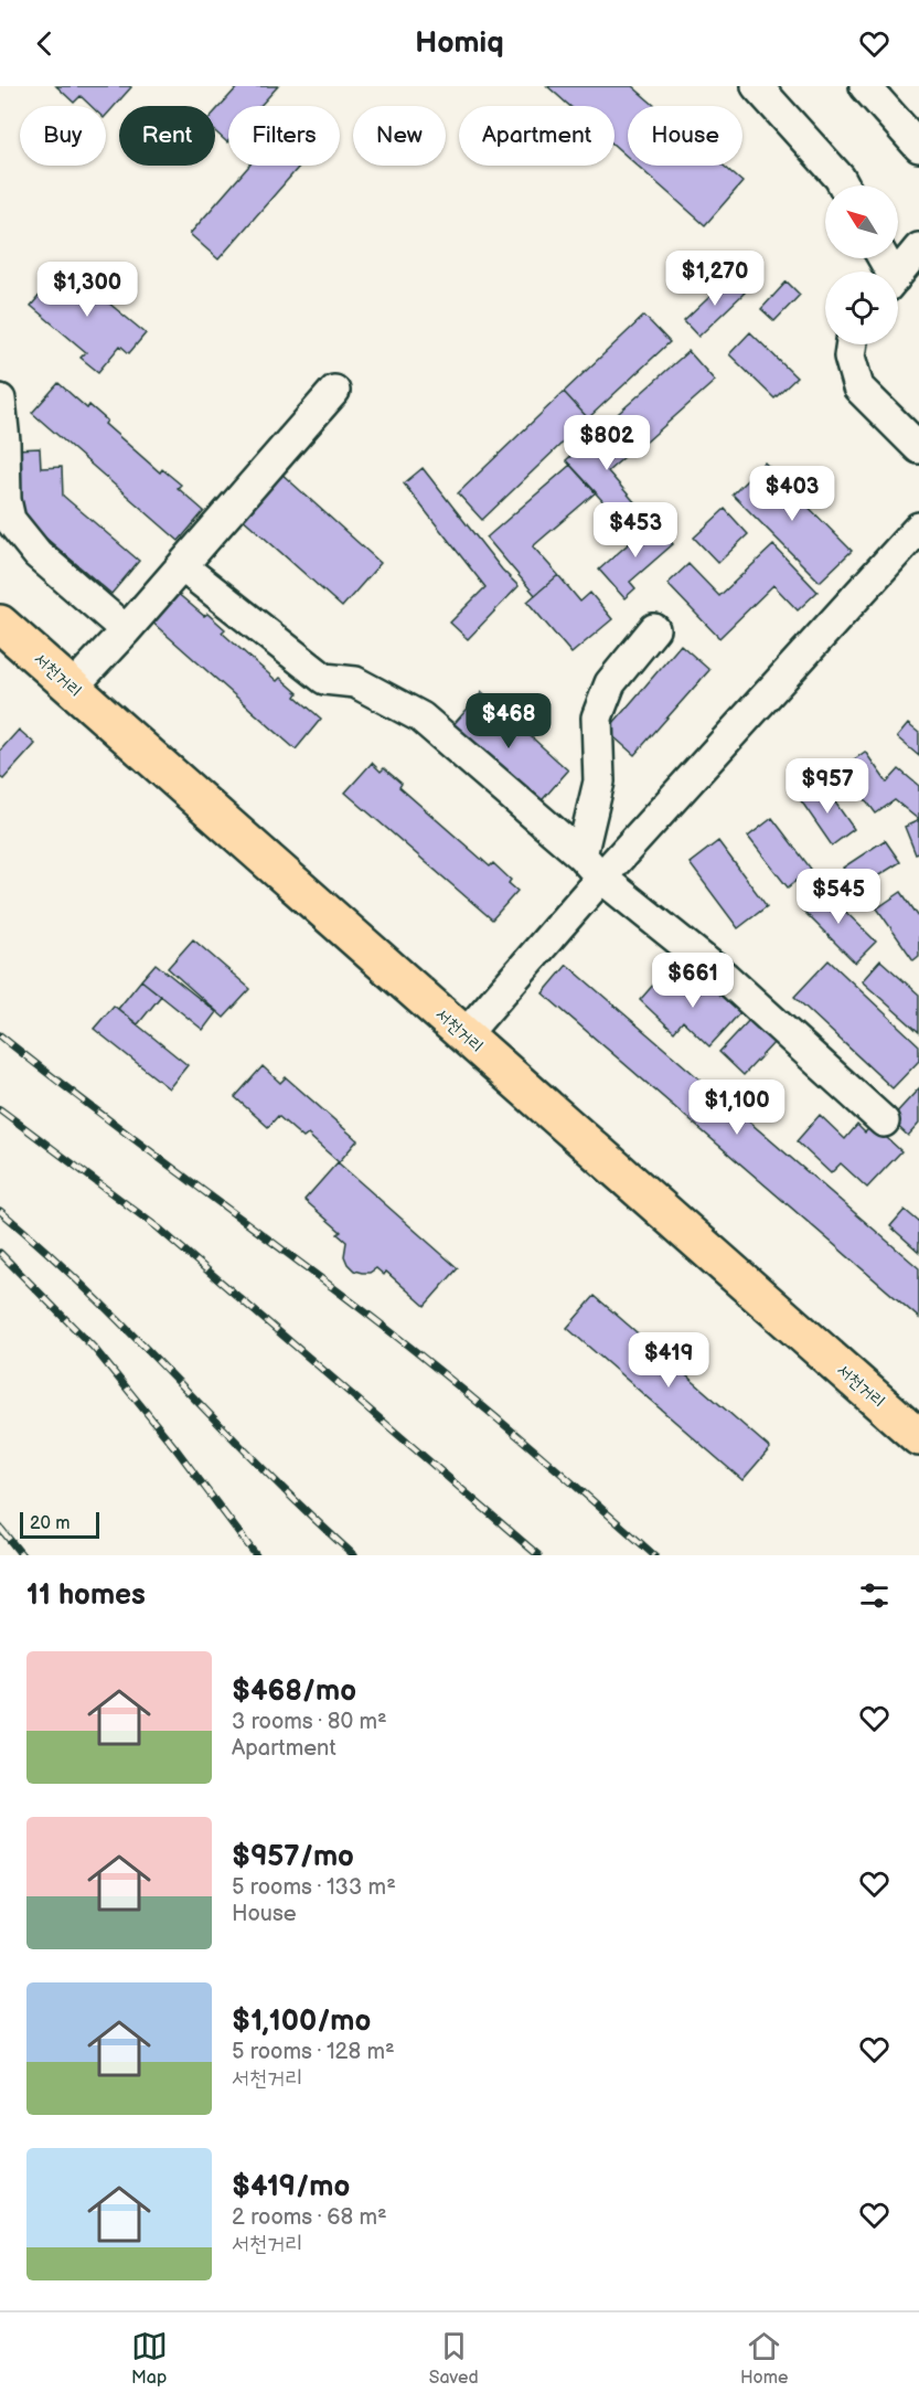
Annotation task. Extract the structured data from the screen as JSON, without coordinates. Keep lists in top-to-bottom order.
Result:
{
  "streets": {
    "main road": ["서천거리"]
  },
  "scale_bar": "20 m",
  "north": "top left",
  "page": {
    "header": "Homiq",
    "chip": [
      "Buy",
      "Rent",
      "Filters",
      "New",
      "Apartment",
      "House"
    ],
    "price": [
      "$1,270",
      "$1,300",
      "$802",
      "$403",
      "$453",
      "$468",
      "$957",
      "$545",
      "$661",
      "$1,100",
      "$419"
    ],
    "scale": "20 m",
    "heading": "11 homes",
    "list": [
      {
        "name": "$468/mo",
        "note": "3 rooms · 80 m² · Apartment"
      },
      {
        "name": "$957/mo",
        "note": "5 rooms · 133 m² · House"
      },
      {
        "name": "$1,100/mo",
        "note": "5 rooms · 128 m² · 서천거리"
      },
      {
        "name": "$419/mo",
        "note": "2 rooms · 68 m² · 서천거리"
      }
    ],
    "tabs": ["Map", "Saved", "Home"]
  }
}
